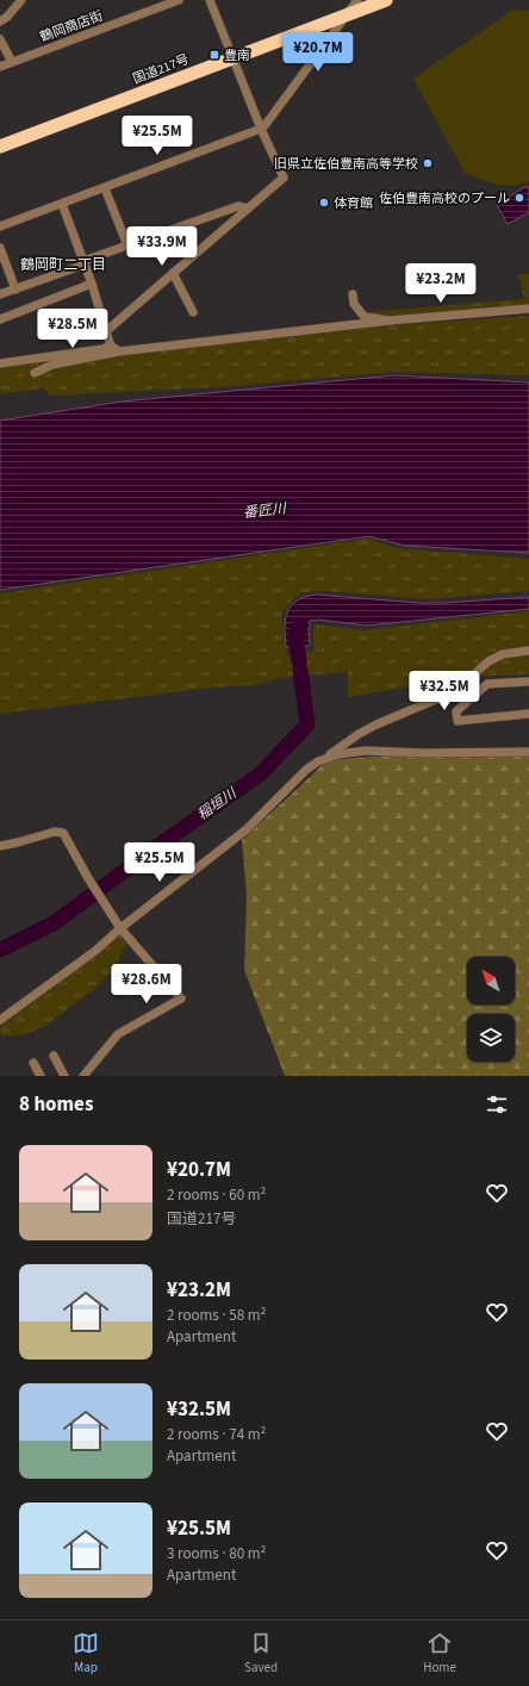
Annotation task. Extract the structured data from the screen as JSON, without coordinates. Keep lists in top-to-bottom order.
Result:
{
  "streets": {
    "highway": ["国道217号"],
    "street": ["鶴岡商店街"]
  },
  "districts": ["鶴岡町二丁目"],
  "water": ["番匠川", "稲垣川"],
  "places": {
    "transit": ["豊南"],
    "other": ["旧県立佐伯豊南高等学校", "佐伯豊南高校のプール", "体育館"]
  },
  "north": "top left",
  "page": {
    "price": [
      "¥20.7M",
      "¥25.5M",
      "¥33.9M",
      "¥23.2M",
      "¥28.5M",
      "¥32.5M",
      "¥25.5M",
      "¥28.6M"
    ],
    "heading": "8 homes",
    "list": [
      {
        "name": "¥20.7M",
        "note": "2 rooms · 60 m² · 国道217号"
      },
      {
        "name": "¥23.2M",
        "note": "2 rooms · 58 m² · Apartment"
      },
      {
        "name": "¥32.5M",
        "note": "2 rooms · 74 m² · Apartment"
      },
      {
        "name": "¥25.5M",
        "note": "3 rooms · 80 m² · Apartment"
      }
    ],
    "tabs": ["Map", "Saved", "Home"]
  }
}
